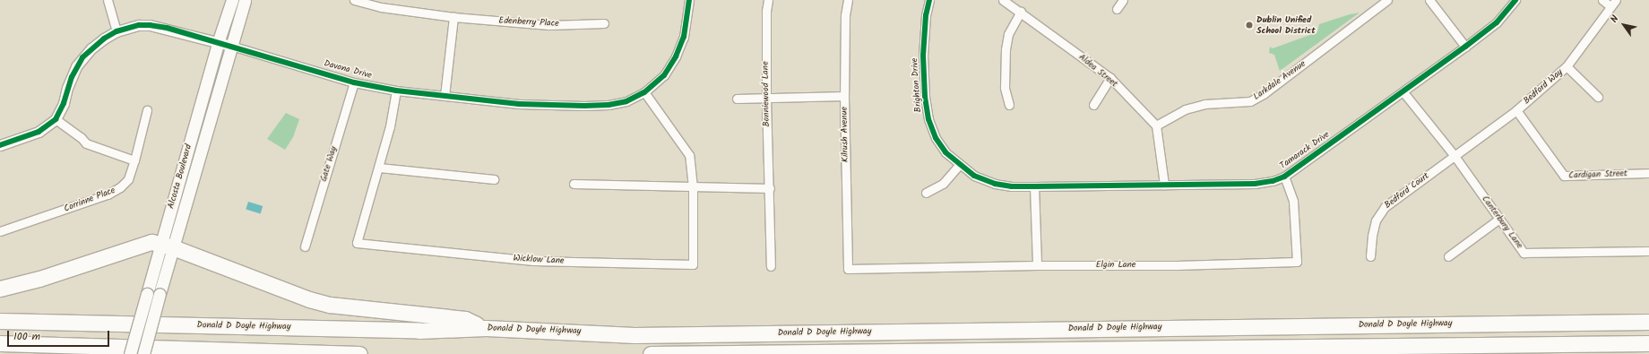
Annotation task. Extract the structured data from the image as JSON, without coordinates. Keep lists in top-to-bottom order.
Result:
{
  "streets": {
    "highway": ["Donald D Doyle Highway"],
    "main road": ["Alcosta Boulevard"],
    "street": [
      "Edenberry Place",
      "Davona Drive",
      "Aldea Street",
      "Larkdale Avenue",
      "Brighton Drive",
      "Bedford Way",
      "Bonniewood Lane",
      "Kilrush Avenue",
      "Tamarack Drive",
      "Gate Way",
      "Cardigan Street",
      "Bedford Court",
      "Corrinne Place",
      "Canterbury Lane",
      "Wicklow Lane",
      "Elgin Lane"
    ]
  },
  "crossings": [
    ["Davona Drive", "Gate Way"],
    ["Davona Drive", "Alcosta Boulevard"],
    ["Davona Drive", "Wicklow Lane"],
    ["Aldea Street", "Larkdale Avenue"],
    ["Brighton Drive", "Tamarack Drive"],
    ["Bedford Way", "Cardigan Street"],
    ["Bedford Way", "Bedford Court"],
    ["Bedford Way", "Canterbury Lane"],
    ["Kilrush Avenue", "Elgin Lane"],
    ["Tamarack Drive", "Canterbury Lane"],
    ["Tamarack Drive", "Elgin Lane"],
    ["Bedford Court", "Canterbury Lane"]
  ],
  "places": ["Dublin Unified School District"],
  "scale_bar": "100 m",
  "north": "top left"
}
